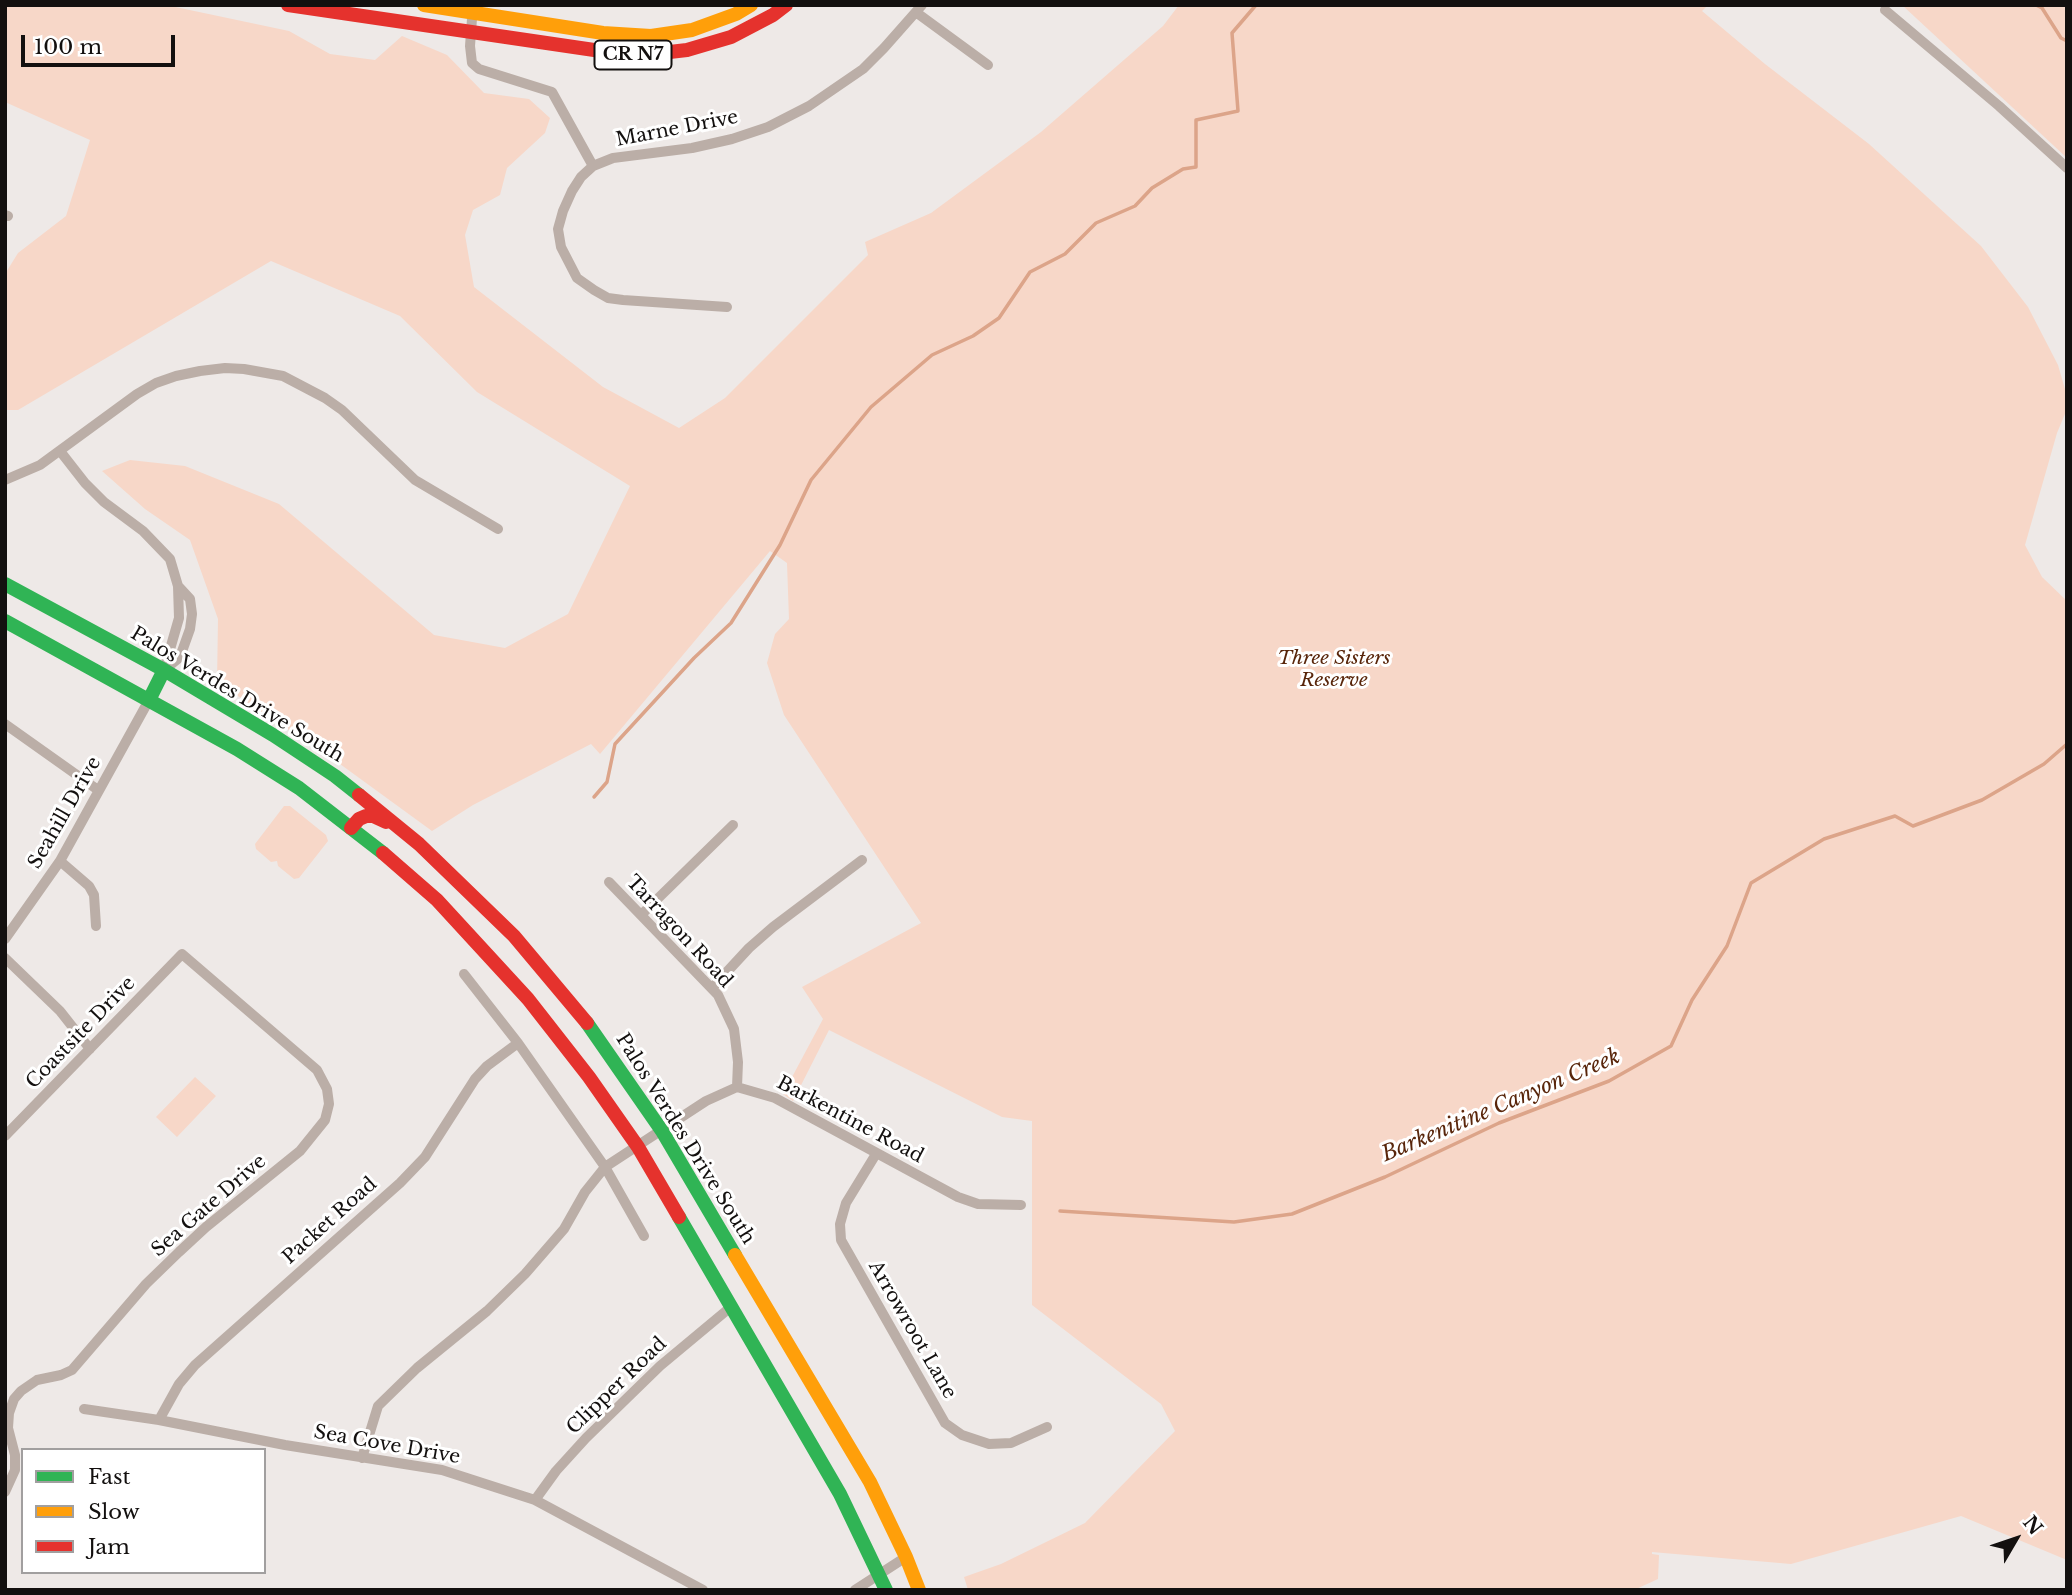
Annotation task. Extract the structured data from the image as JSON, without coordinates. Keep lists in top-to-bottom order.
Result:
{
  "streets": {
    "main road": ["CR N7", "Palos Verdes Drive South"],
    "street": [
      "Marne Drive",
      "Seahill Drive",
      "Tarragon Road",
      "Coastsite Drive",
      "Barkentine Road",
      "Sea Gate Drive",
      "Packet Road",
      "Arrowroot Lane",
      "Clipper Road",
      "Sea Cove Drive"
    ]
  },
  "crossings": [
    ["Tarragon Road", "Barkentine Road"],
    ["Coastsite Drive", "Sea Gate Drive"],
    ["Barkentine Road", "Arrowroot Lane"],
    ["Packet Road", "Sea Cove Drive"],
    ["Clipper Road", "Sea Cove Drive"]
  ],
  "water": ["Barkenitine Canyon Creek"],
  "parks": ["Three Sisters Reserve"],
  "legend": ["Fast", "Slow", "Jam"],
  "scale_bar": "100 m",
  "north": "top right"
}
